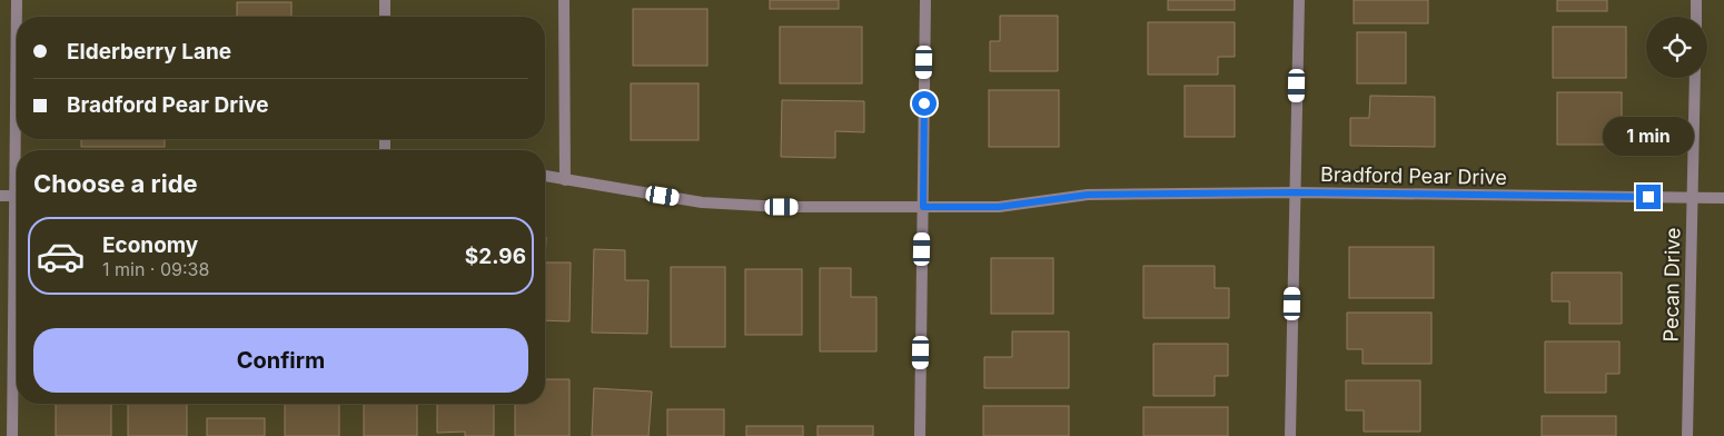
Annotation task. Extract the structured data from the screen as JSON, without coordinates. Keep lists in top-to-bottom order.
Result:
{
  "streets": {
    "street": ["Bradford Pear Drive", "Pecan Drive"]
  },
  "crossings": [
    ["Bradford Pear Drive", "Pecan Drive"]
  ],
  "page": {
    "banner": ["Elderberry Lane", "Bradford Pear Drive"],
    "bubble": "1 min",
    "heading": "Choose a ride",
    "list": [
      {
        "name": "Economy",
        "note": "1 min · 09:38",
        "value": "$2.96"
      }
    ],
    "buttons": "Confirm"
  }
}
